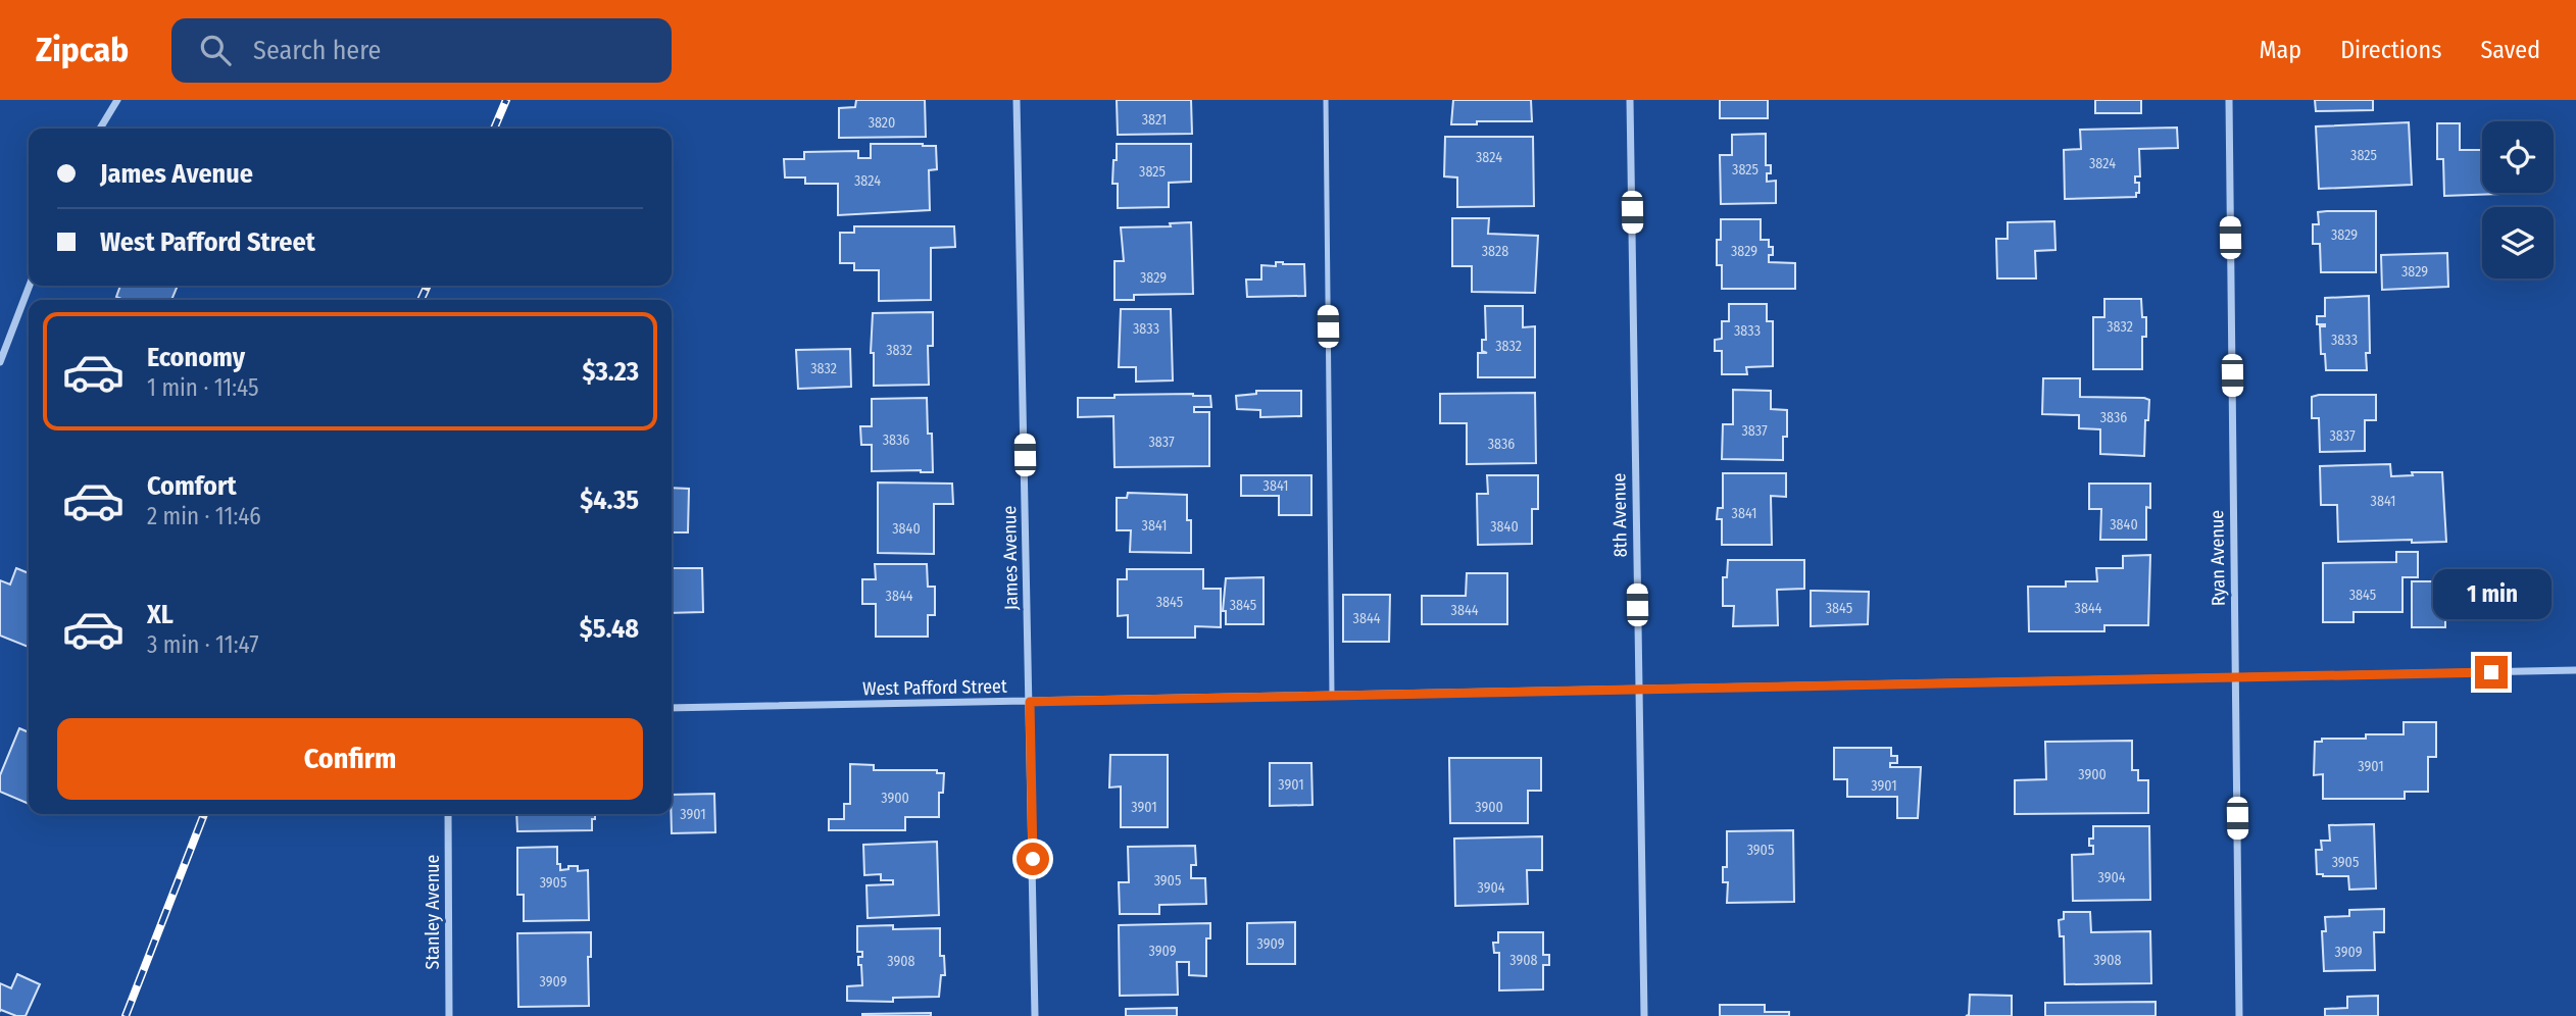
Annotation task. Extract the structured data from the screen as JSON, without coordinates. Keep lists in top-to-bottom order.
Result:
{
  "streets": {
    "street": [
      "8th Avenue",
      "James Avenue",
      "Ryan Avenue",
      "West Pafford Street",
      "Stanley Avenue"
    ]
  },
  "crossings": [
    ["8th Avenue", "West Pafford Street"],
    ["James Avenue", "West Pafford Street"],
    ["Ryan Avenue", "West Pafford Street"]
  ],
  "house_numbers": [
    "3821",
    "3820",
    "3825",
    "3824",
    "3824",
    "3825",
    "3825",
    "3824",
    "3829",
    "3828",
    "3829",
    "3829",
    "3829",
    "3832",
    "3833",
    "3833",
    "3833",
    "3832",
    "3832",
    "3832",
    "3836",
    "3837",
    "3837",
    "3836",
    "3837",
    "3836",
    "3841",
    "3841",
    "3841",
    "3840",
    "3841",
    "3840",
    "3840",
    "3845",
    "3844",
    "3845",
    "3845",
    "3845",
    "3844",
    "3844",
    "3844",
    "3901",
    "3900",
    "3901",
    "3901",
    "3900",
    "3901",
    "3900",
    "3901",
    "3905",
    "3905",
    "3904",
    "3905",
    "3905",
    "3904",
    "3909",
    "3909",
    "3909",
    "3908",
    "3908",
    "3908",
    "3909"
  ],
  "page": {
    "header": "Zipcab",
    "search": "Search here",
    "nav": ["Map", "Directions", "Saved"],
    "banner": ["James Avenue", "West Pafford Street"],
    "list": [
      {
        "name": "Economy",
        "note": "1 min · 11:45",
        "value": "$3.23"
      },
      {
        "name": "Comfort",
        "note": "2 min · 11:46",
        "value": "$4.35"
      },
      {
        "name": "XL",
        "note": "3 min · 11:47",
        "value": "$5.48"
      }
    ],
    "bubble": "1 min",
    "buttons": "Confirm"
  }
}
